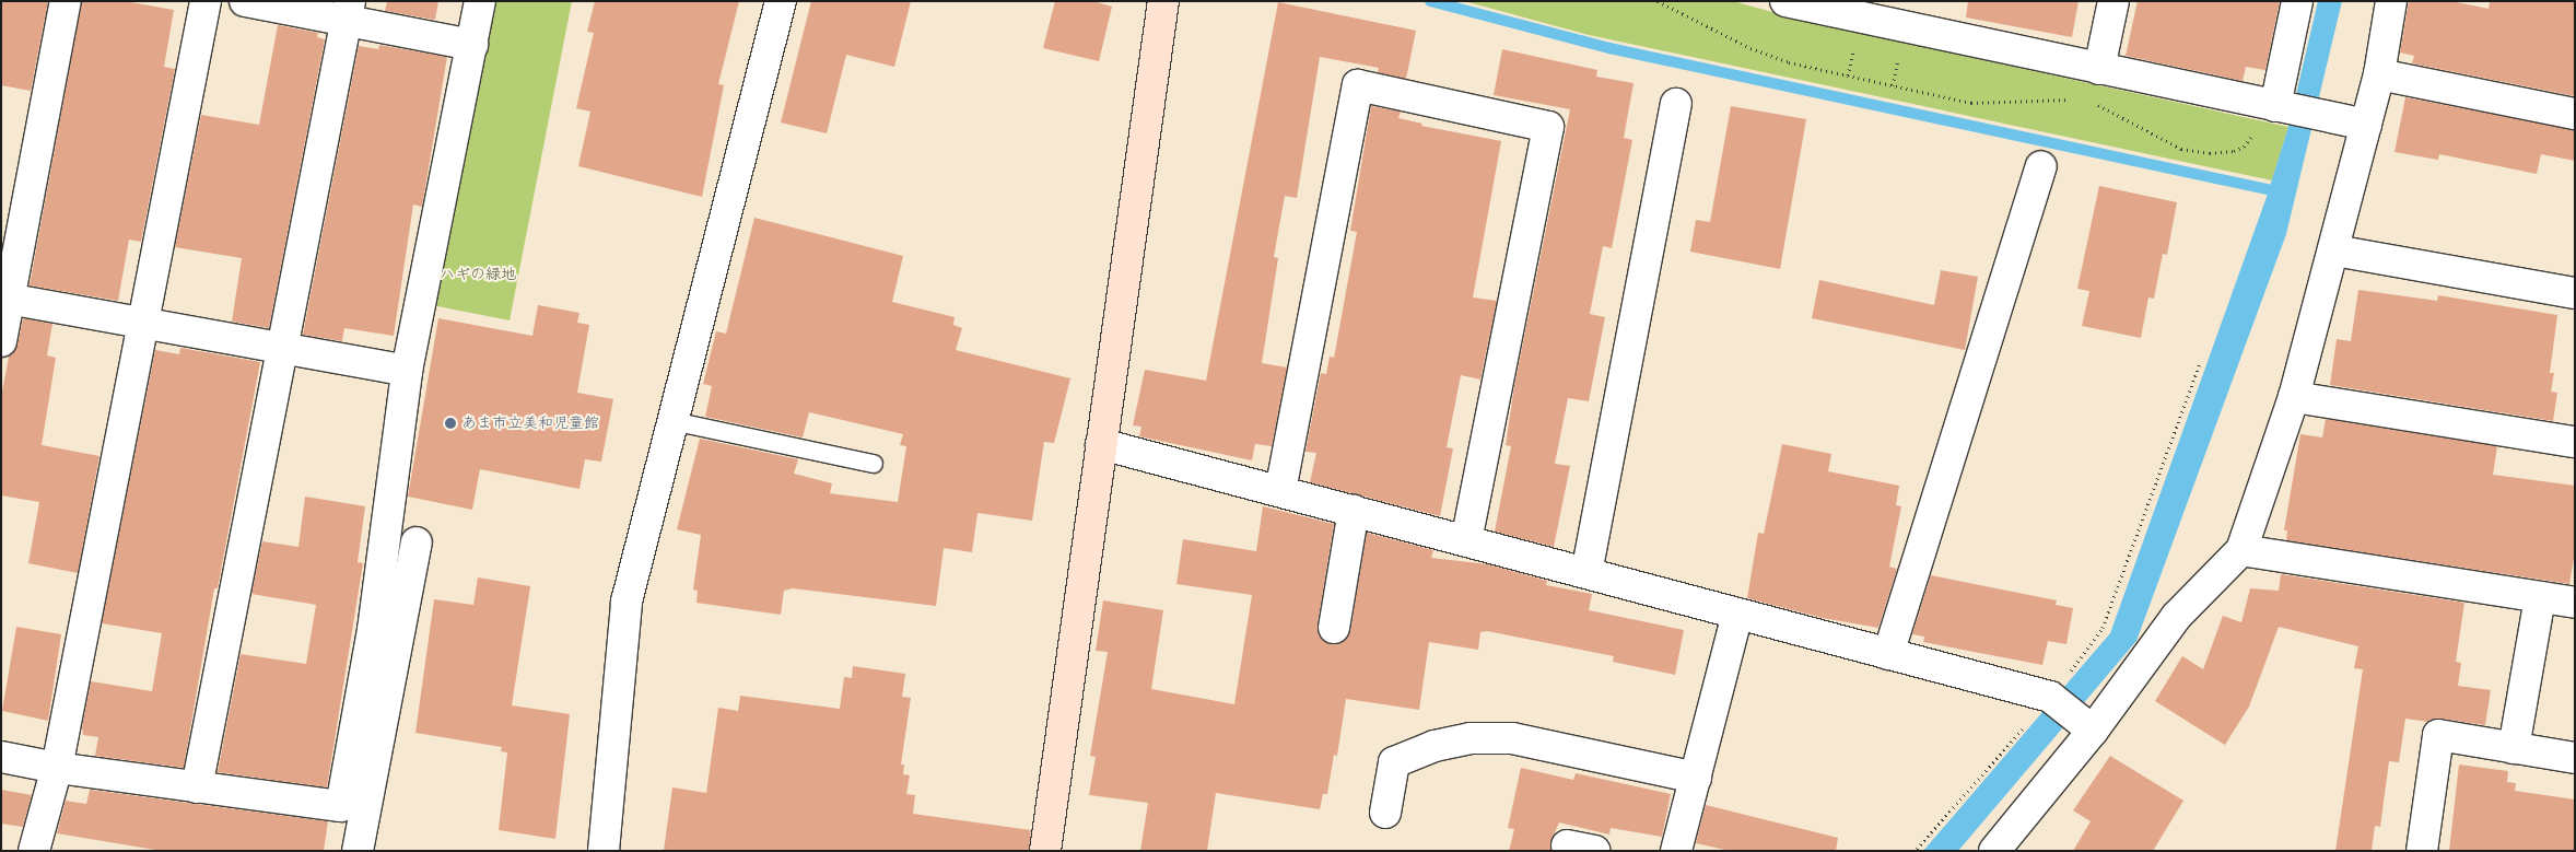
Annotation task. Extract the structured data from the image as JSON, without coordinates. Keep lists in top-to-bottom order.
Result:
{
  "parks": ["ハギの緑地"],
  "places": ["あま市立美和児童館"]
}
